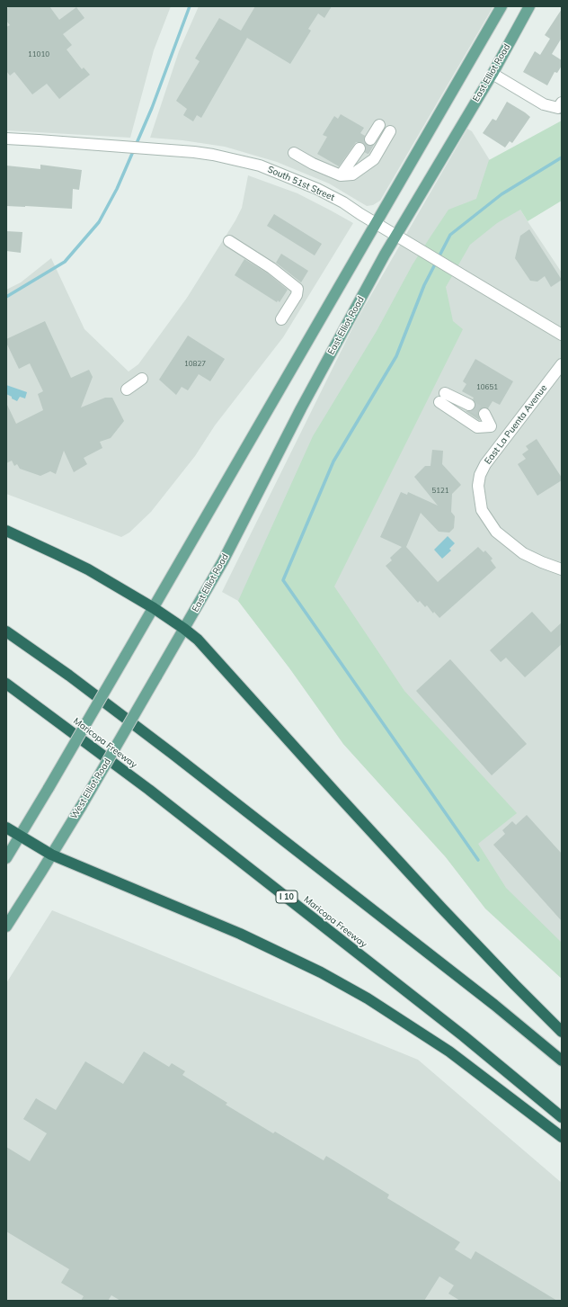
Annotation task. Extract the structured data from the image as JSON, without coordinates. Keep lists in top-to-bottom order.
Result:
{
  "streets": {
    "highway": ["Maricopa Freeway", "I 10"],
    "main road": ["East Elliot Road", "West Elliot Road"],
    "street": ["South 51st Street", "East La Puenta Avenue"]
  },
  "crossings": [
    ["East Elliot Road", "South 51st Street"],
    ["East Elliot Road", "West Elliot Road"]
  ],
  "house_numbers": [
    "11010",
    "10827",
    "10651",
    "5121"
  ]
}
